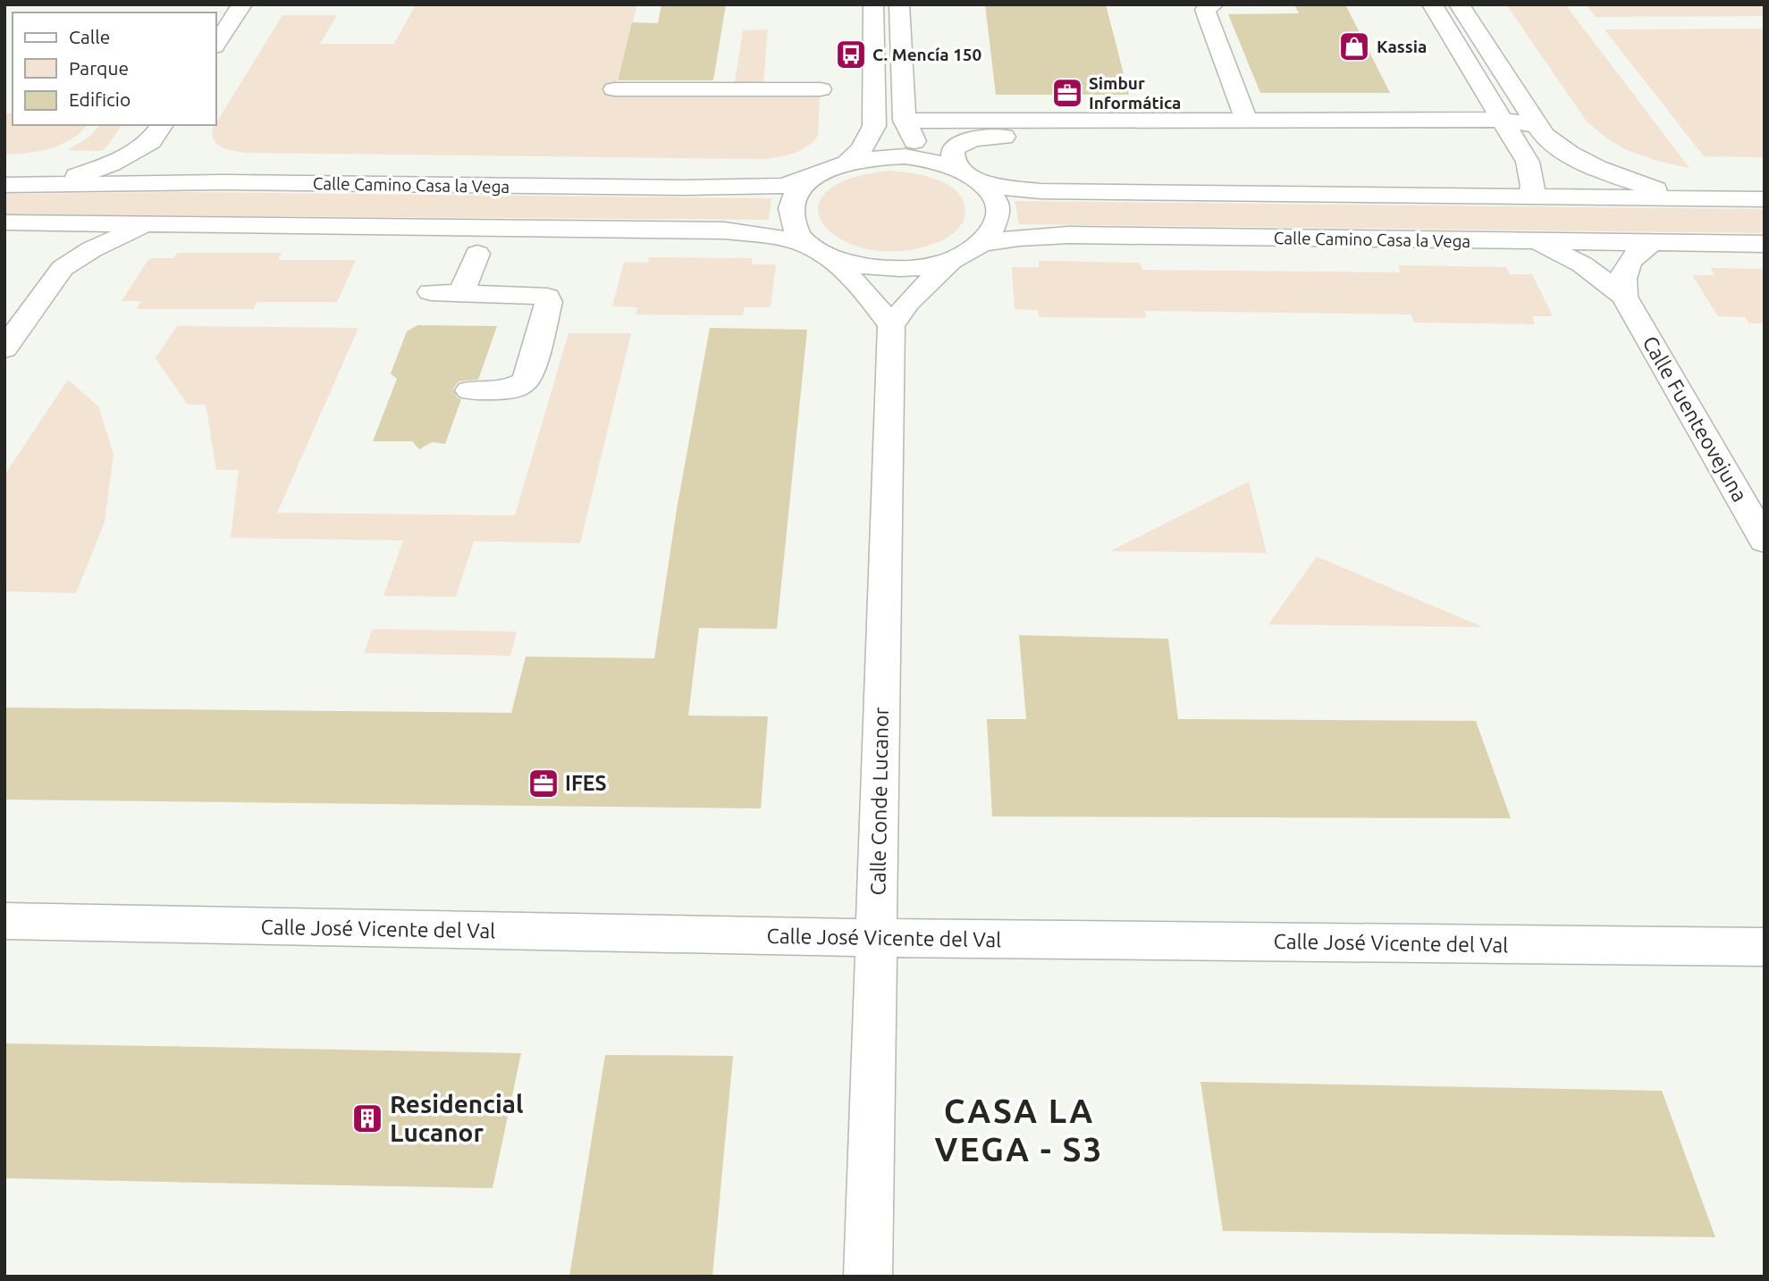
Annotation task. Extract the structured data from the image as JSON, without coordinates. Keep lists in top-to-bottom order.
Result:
{
  "streets": {
    "street": [
      "Calle Camino Casa la Vega",
      "Calle Fuenteovejuna",
      "Calle Conde Lucanor",
      "Calle José Vicente del Val"
    ]
  },
  "crossings": [
    ["Calle Camino Casa la Vega", "Calle Fuenteovejuna"],
    ["Calle Conde Lucanor", "Calle José Vicente del Val"]
  ],
  "districts": ["CASA LA VEGA - S3"],
  "places": {
    "shop": ["Kassia"],
    "bus stop": ["C. Mencía 150"],
    "office": ["Simbur Informática", "IFES"],
    "building": ["Residencial Lucanor"]
  },
  "legend": ["Calle", "Parque", "Edificio"]
}
